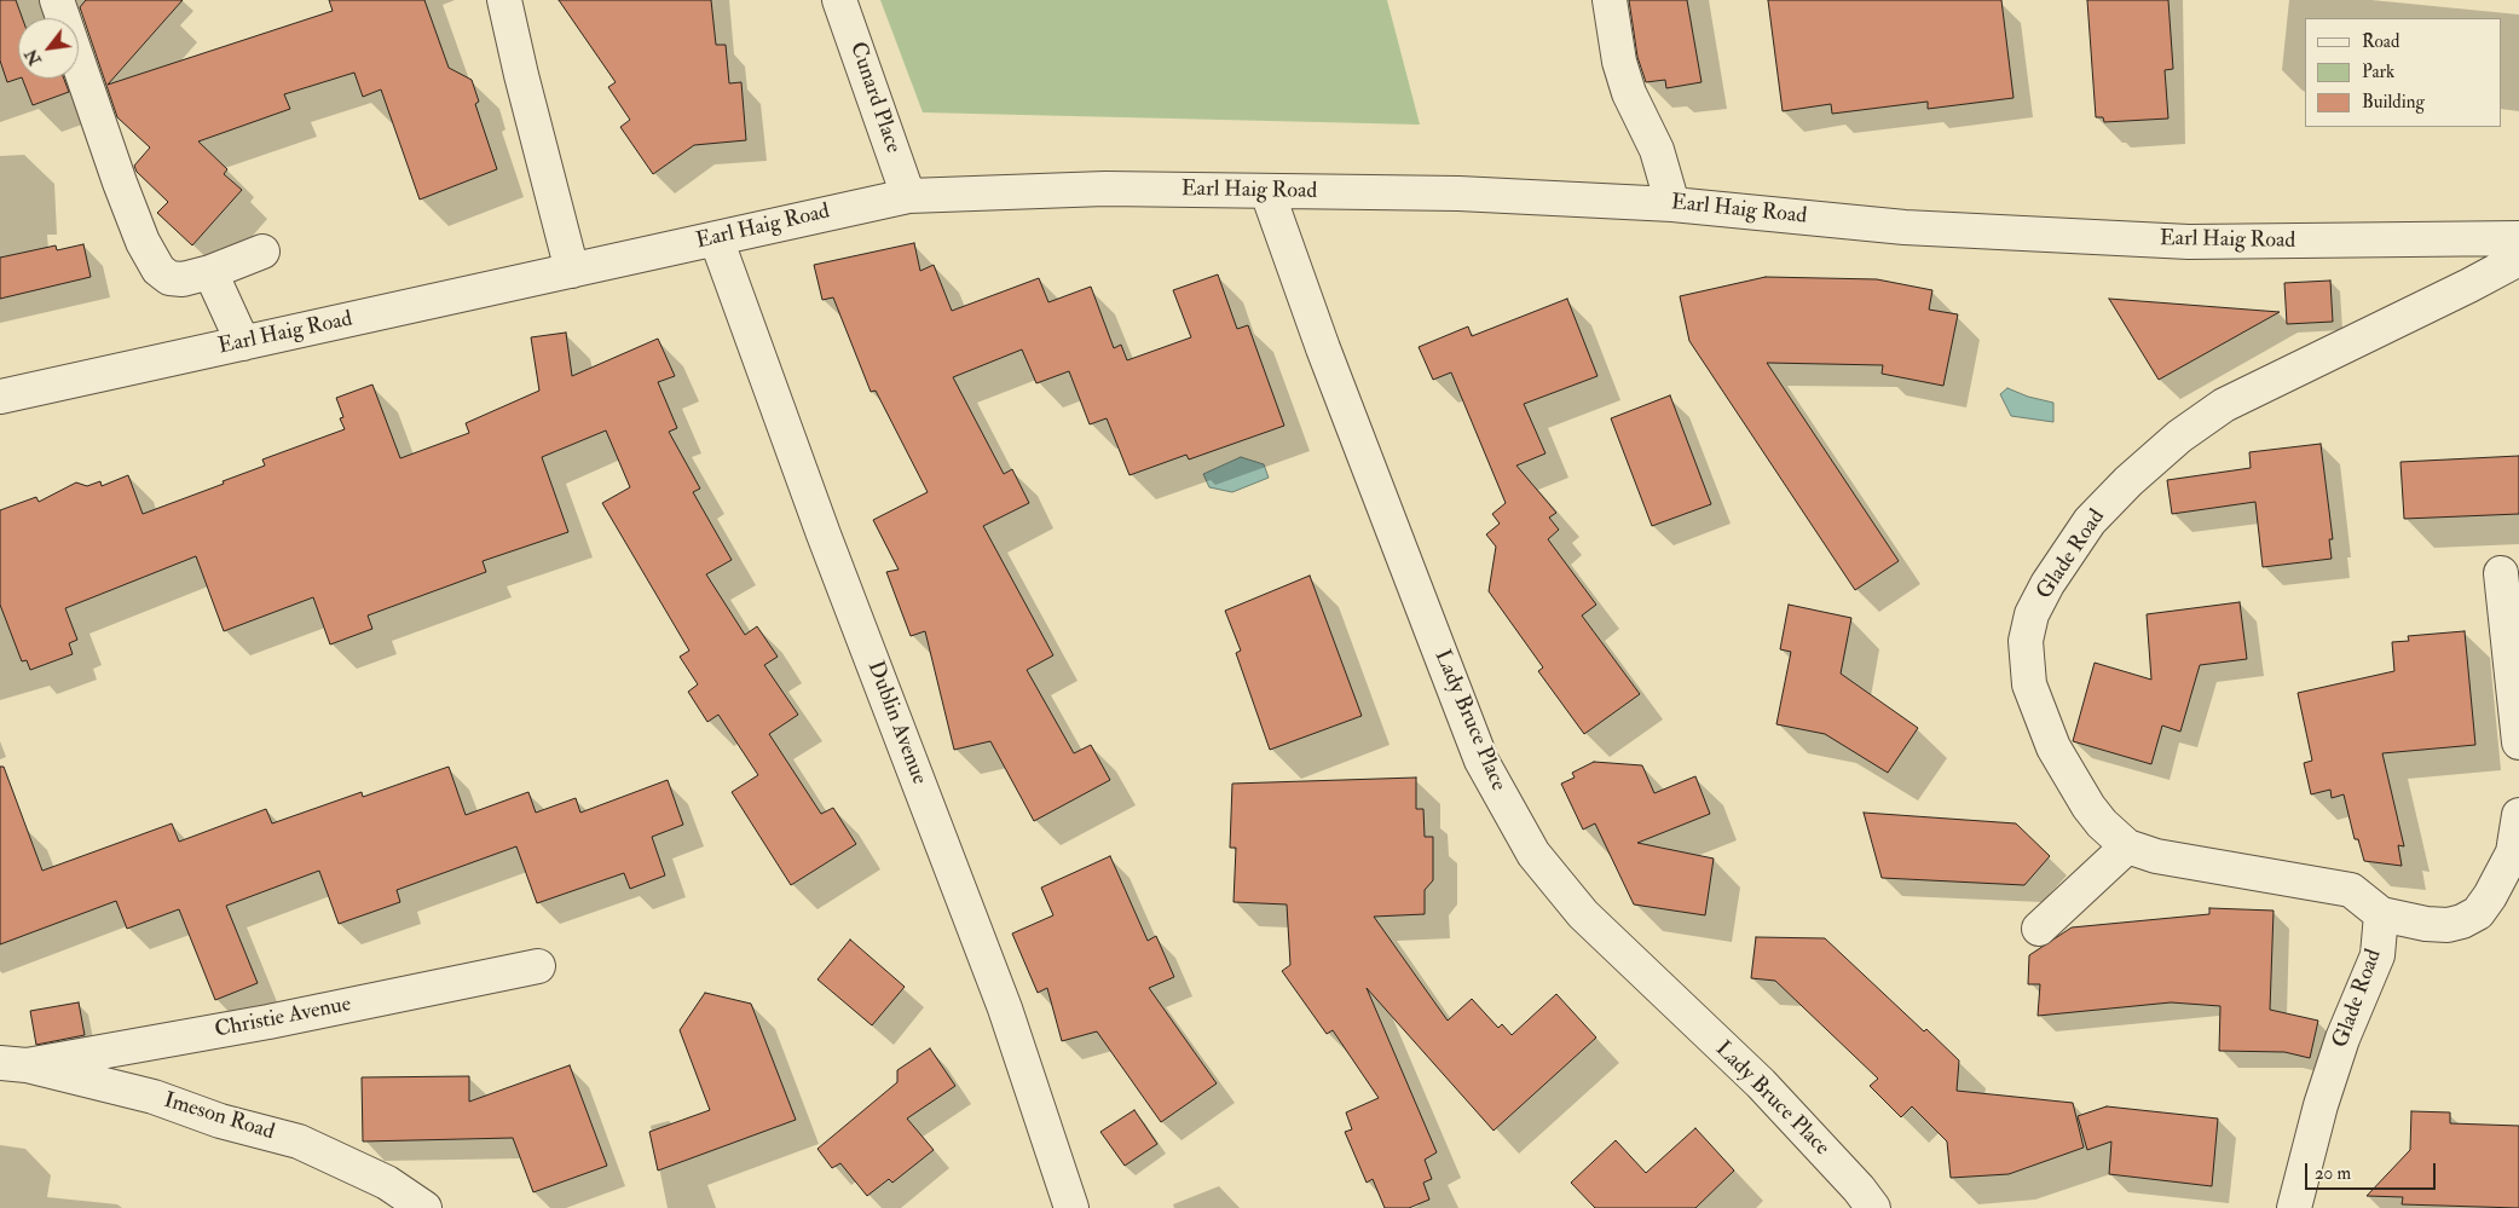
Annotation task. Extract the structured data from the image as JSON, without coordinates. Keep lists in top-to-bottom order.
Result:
{
  "streets": {
    "street": [
      "Cunard Place",
      "Earl Haig Road",
      "Glade Road",
      "Lady Bruce Place",
      "Dublin Avenue",
      "Christie Avenue",
      "Imeson Road"
    ]
  },
  "crossings": [
    ["Cunard Place", "Earl Haig Road"],
    ["Earl Haig Road", "Lady Bruce Place"],
    ["Earl Haig Road", "Dublin Avenue"],
    ["Christie Avenue", "Imeson Road"]
  ],
  "legend": ["Road", "Park", "Building"],
  "scale_bar": "20 m",
  "north": "bottom left"
}
